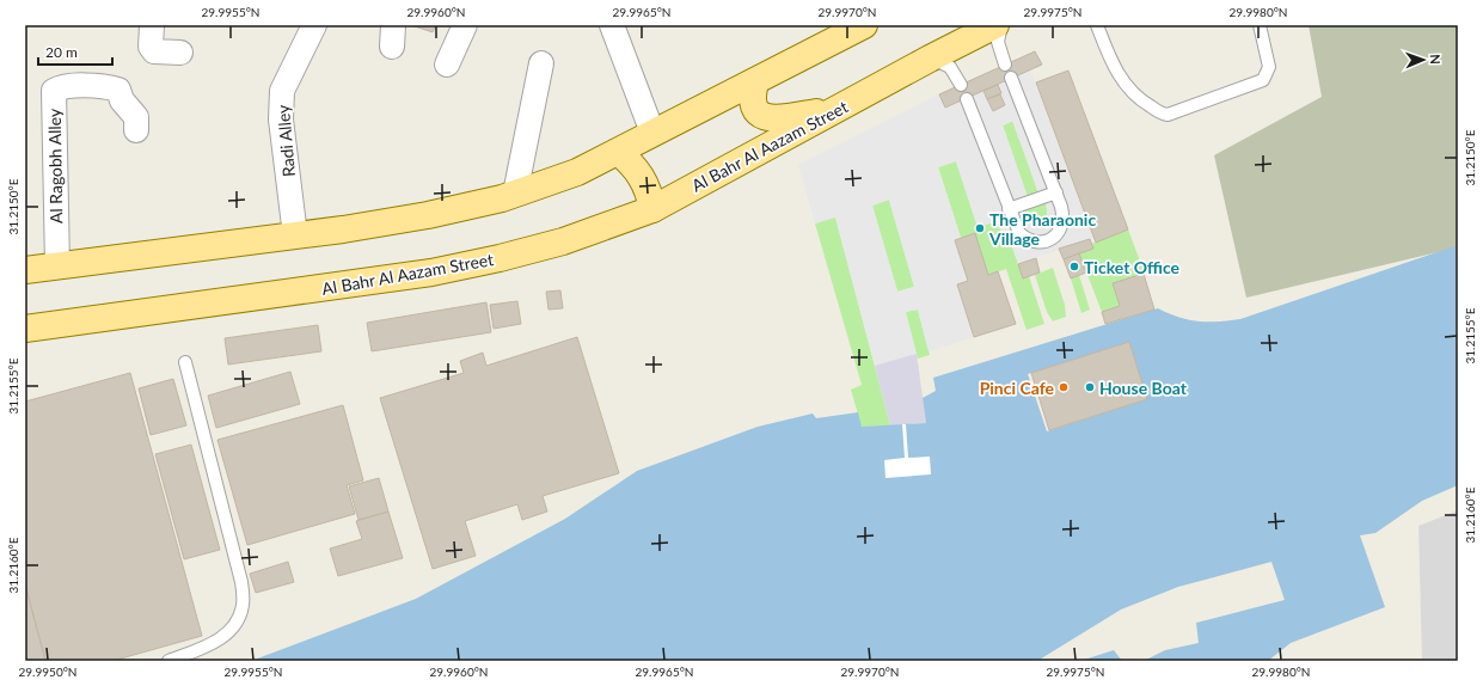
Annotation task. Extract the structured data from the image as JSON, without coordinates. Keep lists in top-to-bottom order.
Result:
{
  "streets": {
    "main road": ["Al Bahr Al Aazam Street"],
    "street": ["Radi Alley", "Al Ragobh Alley"]
  },
  "places": [
    "The Pharaonic Village",
    "Ticket Office",
    "Pinci Cafe",
    "House Boat"
  ],
  "scale_bar": "20 m",
  "north": "right",
  "coordinates": [
    "29.9955°N",
    "29.9960°N",
    "29.9965°N",
    "29.9970°N",
    "29.9975°N",
    "29.9980°N",
    "31.2150°E",
    "31.2155°E",
    "31.2160°E",
    "29.9950°N"
  ]
}
